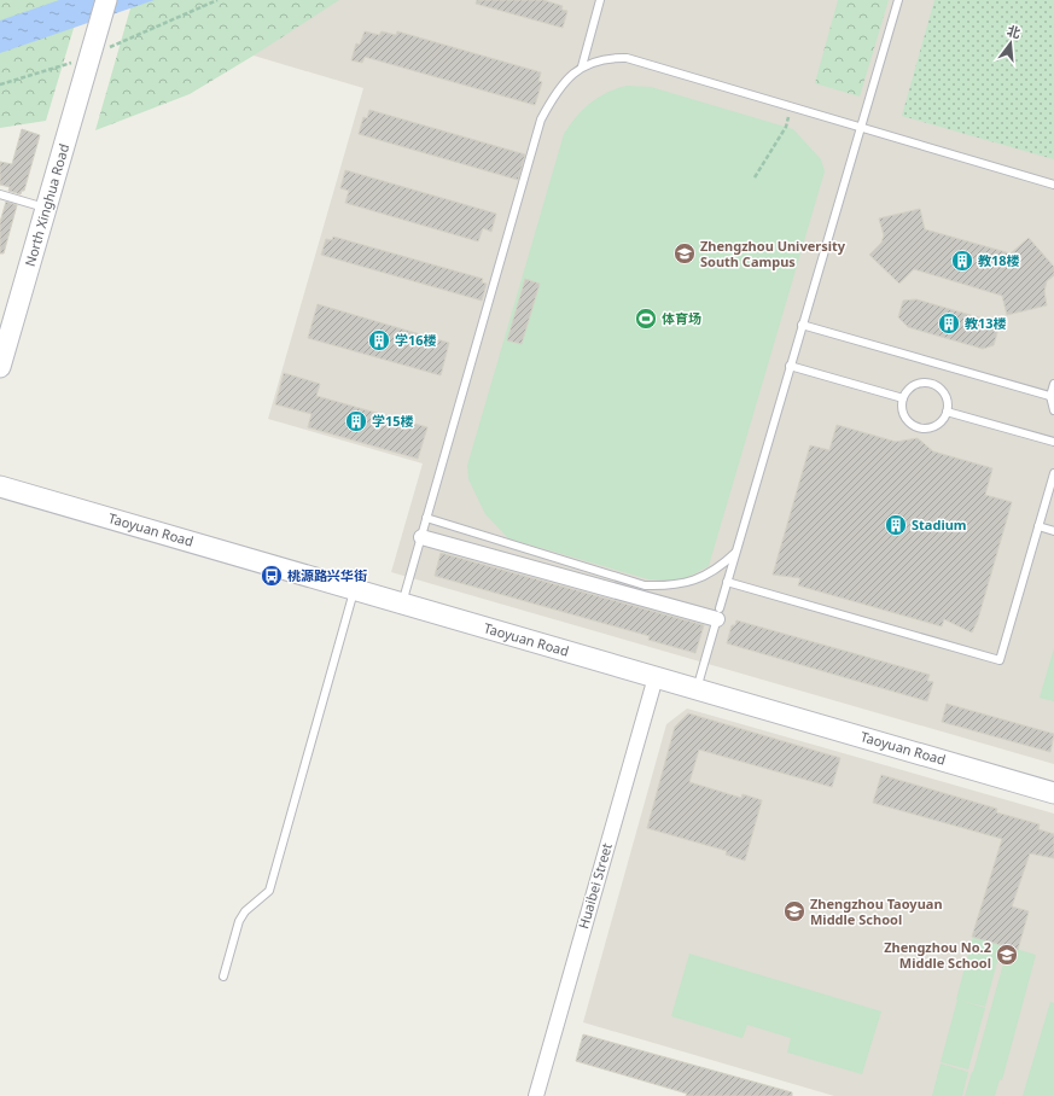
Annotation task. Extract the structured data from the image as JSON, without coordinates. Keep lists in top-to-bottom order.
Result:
{
  "streets": {
    "street": ["North Xinghua Road", "Taoyuan Road", "Huaibei Street"]
  },
  "crossings": [
    ["Taoyuan Road", "Huaibei Street"]
  ],
  "places": {
    "school or university": ["Zhengzhou University South Campus", "Zhengzhou Taoyuan Middle School", "Zhengzhou No.2 Middle School"],
    "building": [
      "教18楼",
      "教13楼",
      "学16楼",
      "学15楼",
      "Stadium"
    ],
    "sports": ["体育场"],
    "bus stop": ["桃源路兴华街"]
  },
  "north": "top"
}
